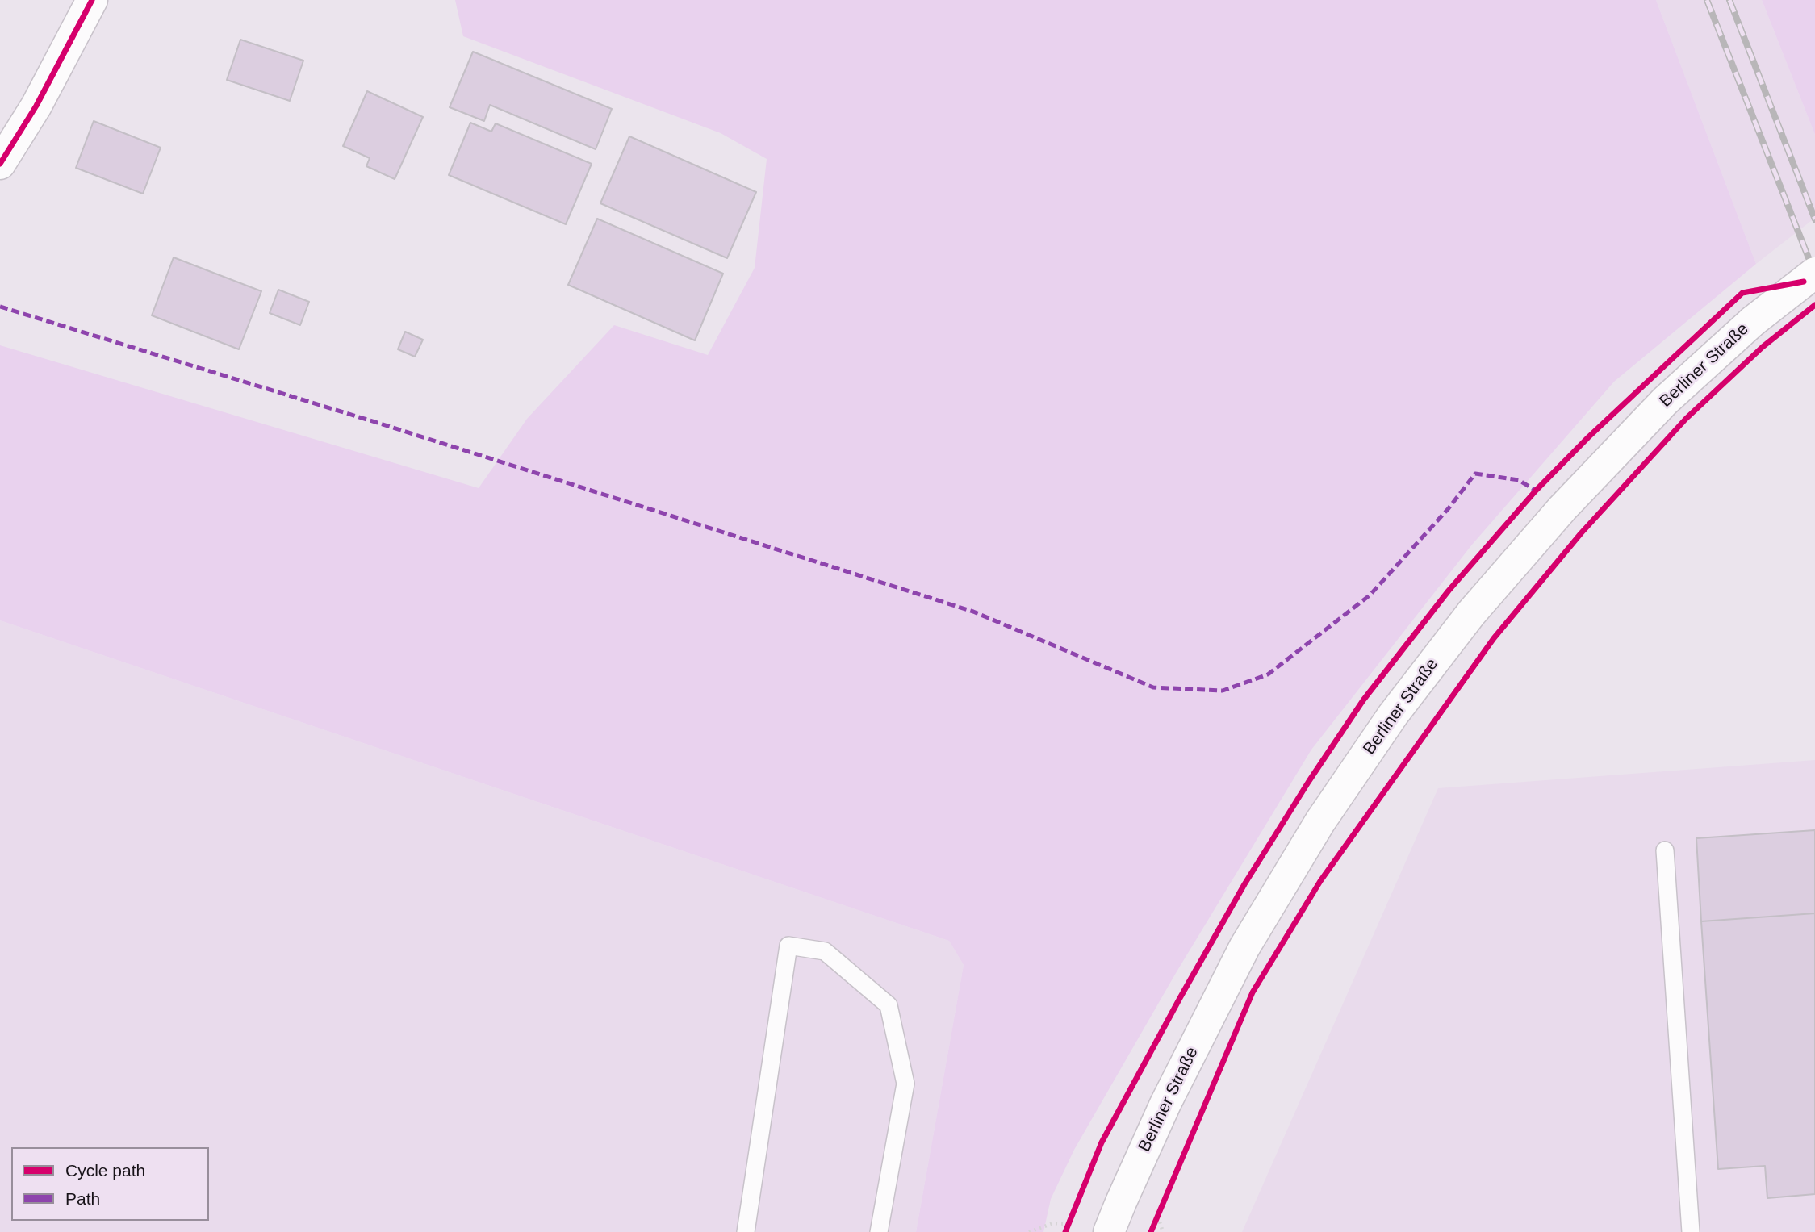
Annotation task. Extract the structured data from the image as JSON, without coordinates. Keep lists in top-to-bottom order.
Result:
{
  "streets": {
    "street": ["Berliner Straße"]
  },
  "legend": ["Cycle path", "Path"]
}
